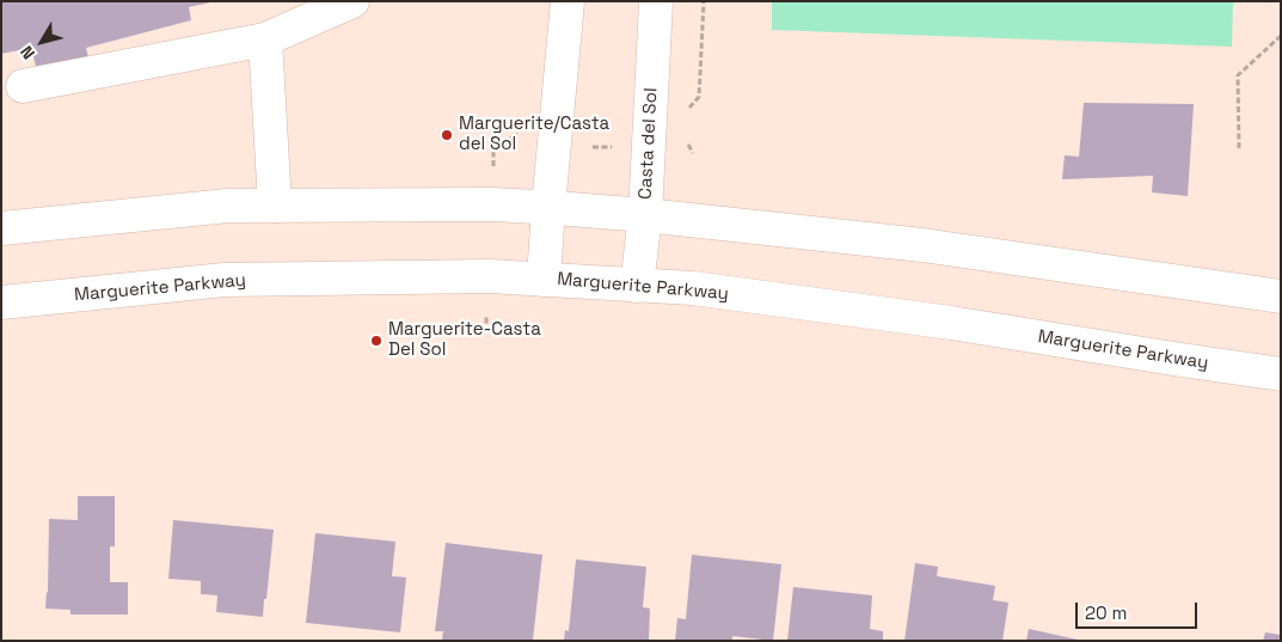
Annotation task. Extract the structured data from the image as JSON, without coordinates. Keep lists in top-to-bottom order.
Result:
{
  "streets": {
    "main road": ["Casta del Sol", "Marguerite Parkway"]
  },
  "crossings": [
    ["Casta del Sol", "Marguerite Parkway"]
  ],
  "places": ["Marguerite/Casta del Sol", "Marguerite-Casta Del Sol"],
  "scale_bar": "20 m",
  "north": "bottom left"
}
